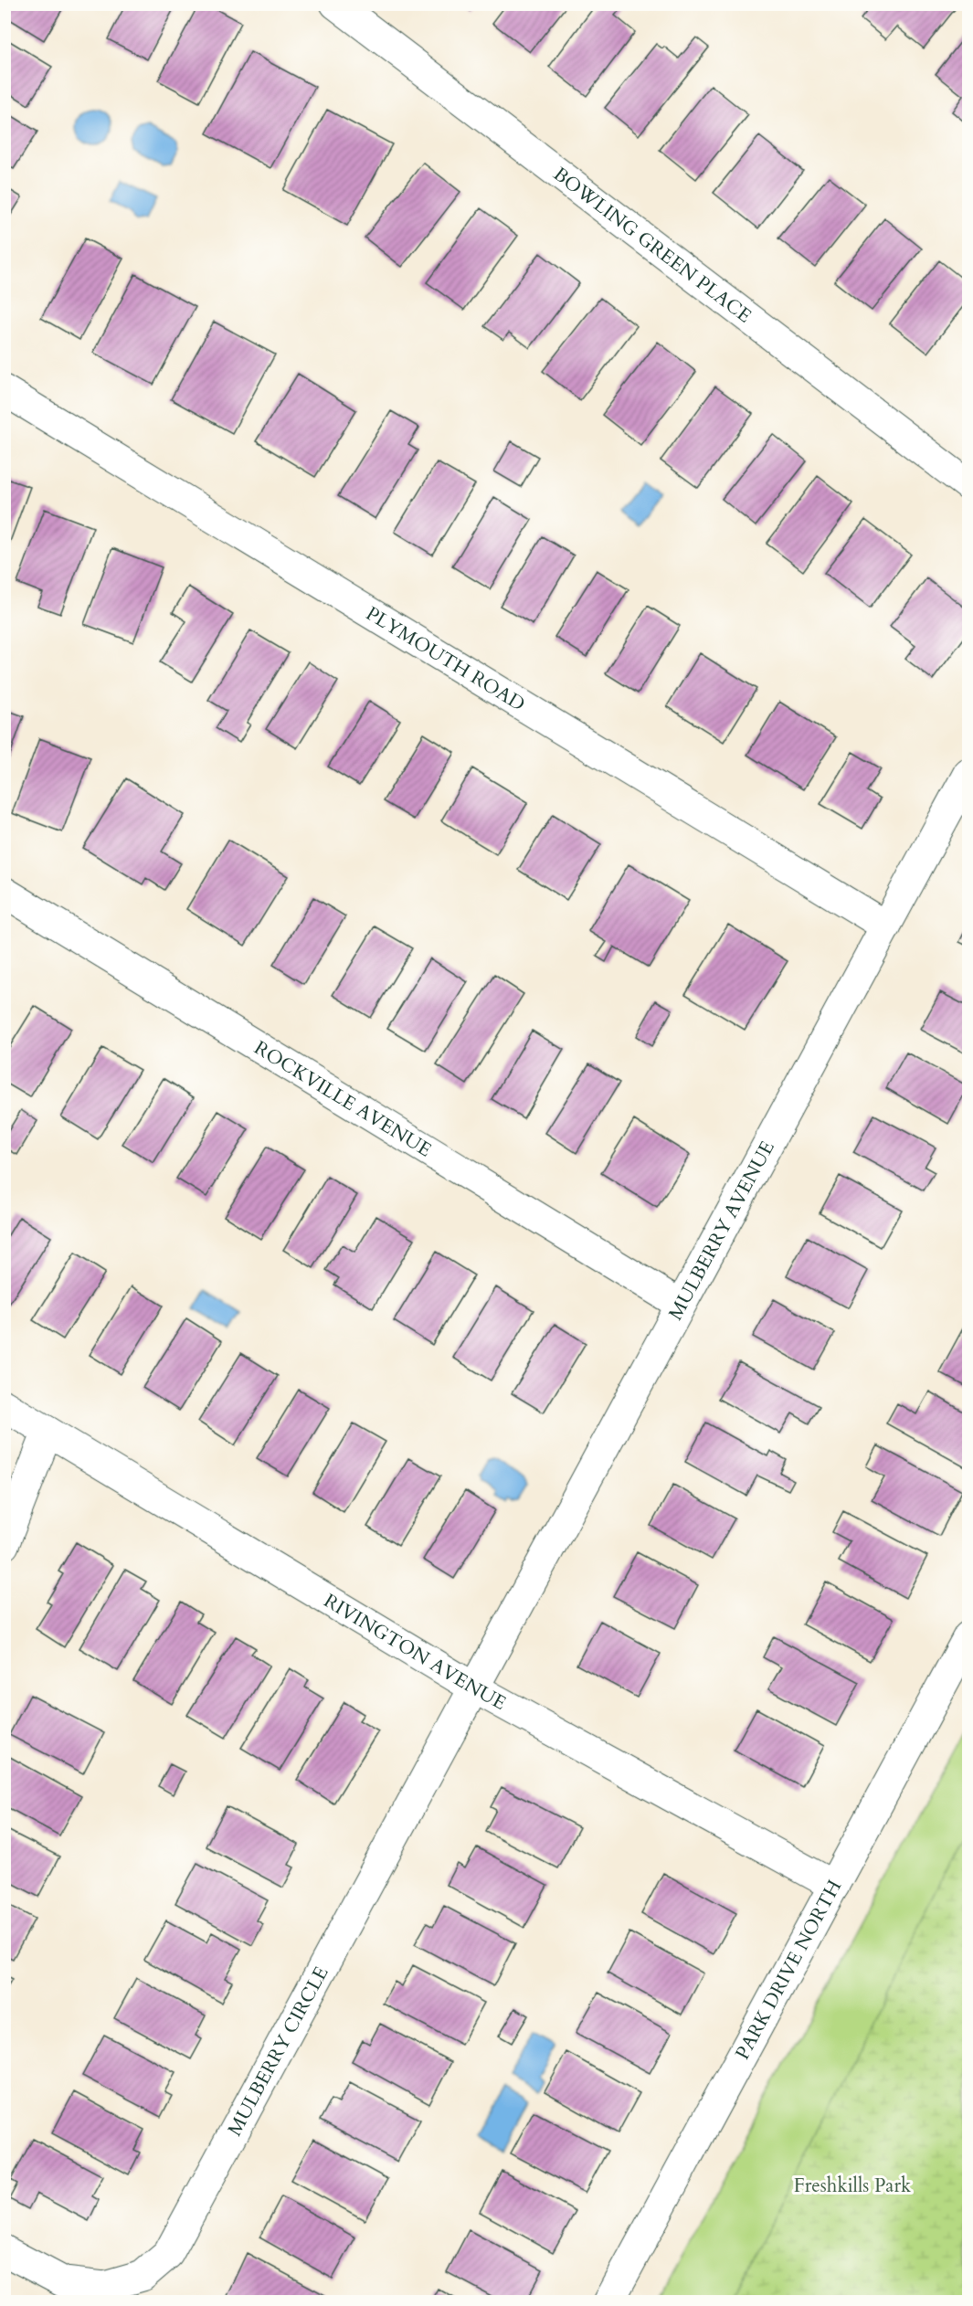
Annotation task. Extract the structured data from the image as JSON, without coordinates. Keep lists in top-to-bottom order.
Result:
{
  "streets": {
    "street": [
      "BOWLING GREEN PLACE",
      "PLYMOUTH ROAD",
      "ROCKVILLE AVENUE",
      "MULBERRY AVENUE",
      "RIVINGTON AVENUE",
      "PARK DRIVE NORTH",
      "MULBERRY CIRCLE"
    ]
  },
  "crossings": [
    ["PLYMOUTH ROAD", "MULBERRY AVENUE"],
    ["ROCKVILLE AVENUE", "MULBERRY AVENUE"],
    ["MULBERRY AVENUE", "RIVINGTON AVENUE"],
    ["MULBERRY AVENUE", "MULBERRY CIRCLE"],
    ["RIVINGTON AVENUE", "PARK DRIVE NORTH"],
    ["RIVINGTON AVENUE", "MULBERRY CIRCLE"]
  ],
  "parks": ["Freshkills Park"]
}
